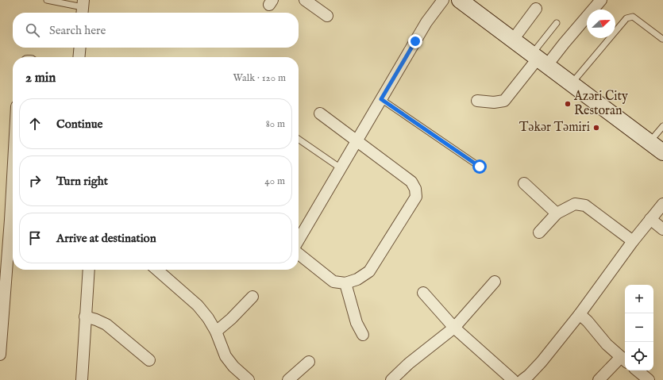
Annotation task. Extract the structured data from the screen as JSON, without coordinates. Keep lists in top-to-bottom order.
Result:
{
  "places": ["Azəri City Restoran", "Təkər Təmiri"],
  "north": "top right",
  "page": {
    "search": "Search here",
    "heading": ["2 min", "Walk · 120 m"],
    "list": [
      ["Continue", "80 m"],
      ["Turn right", "40 m"],
      "Arrive at destination"
    ],
    "map_buttons": ["+", "−"]
  }
}
